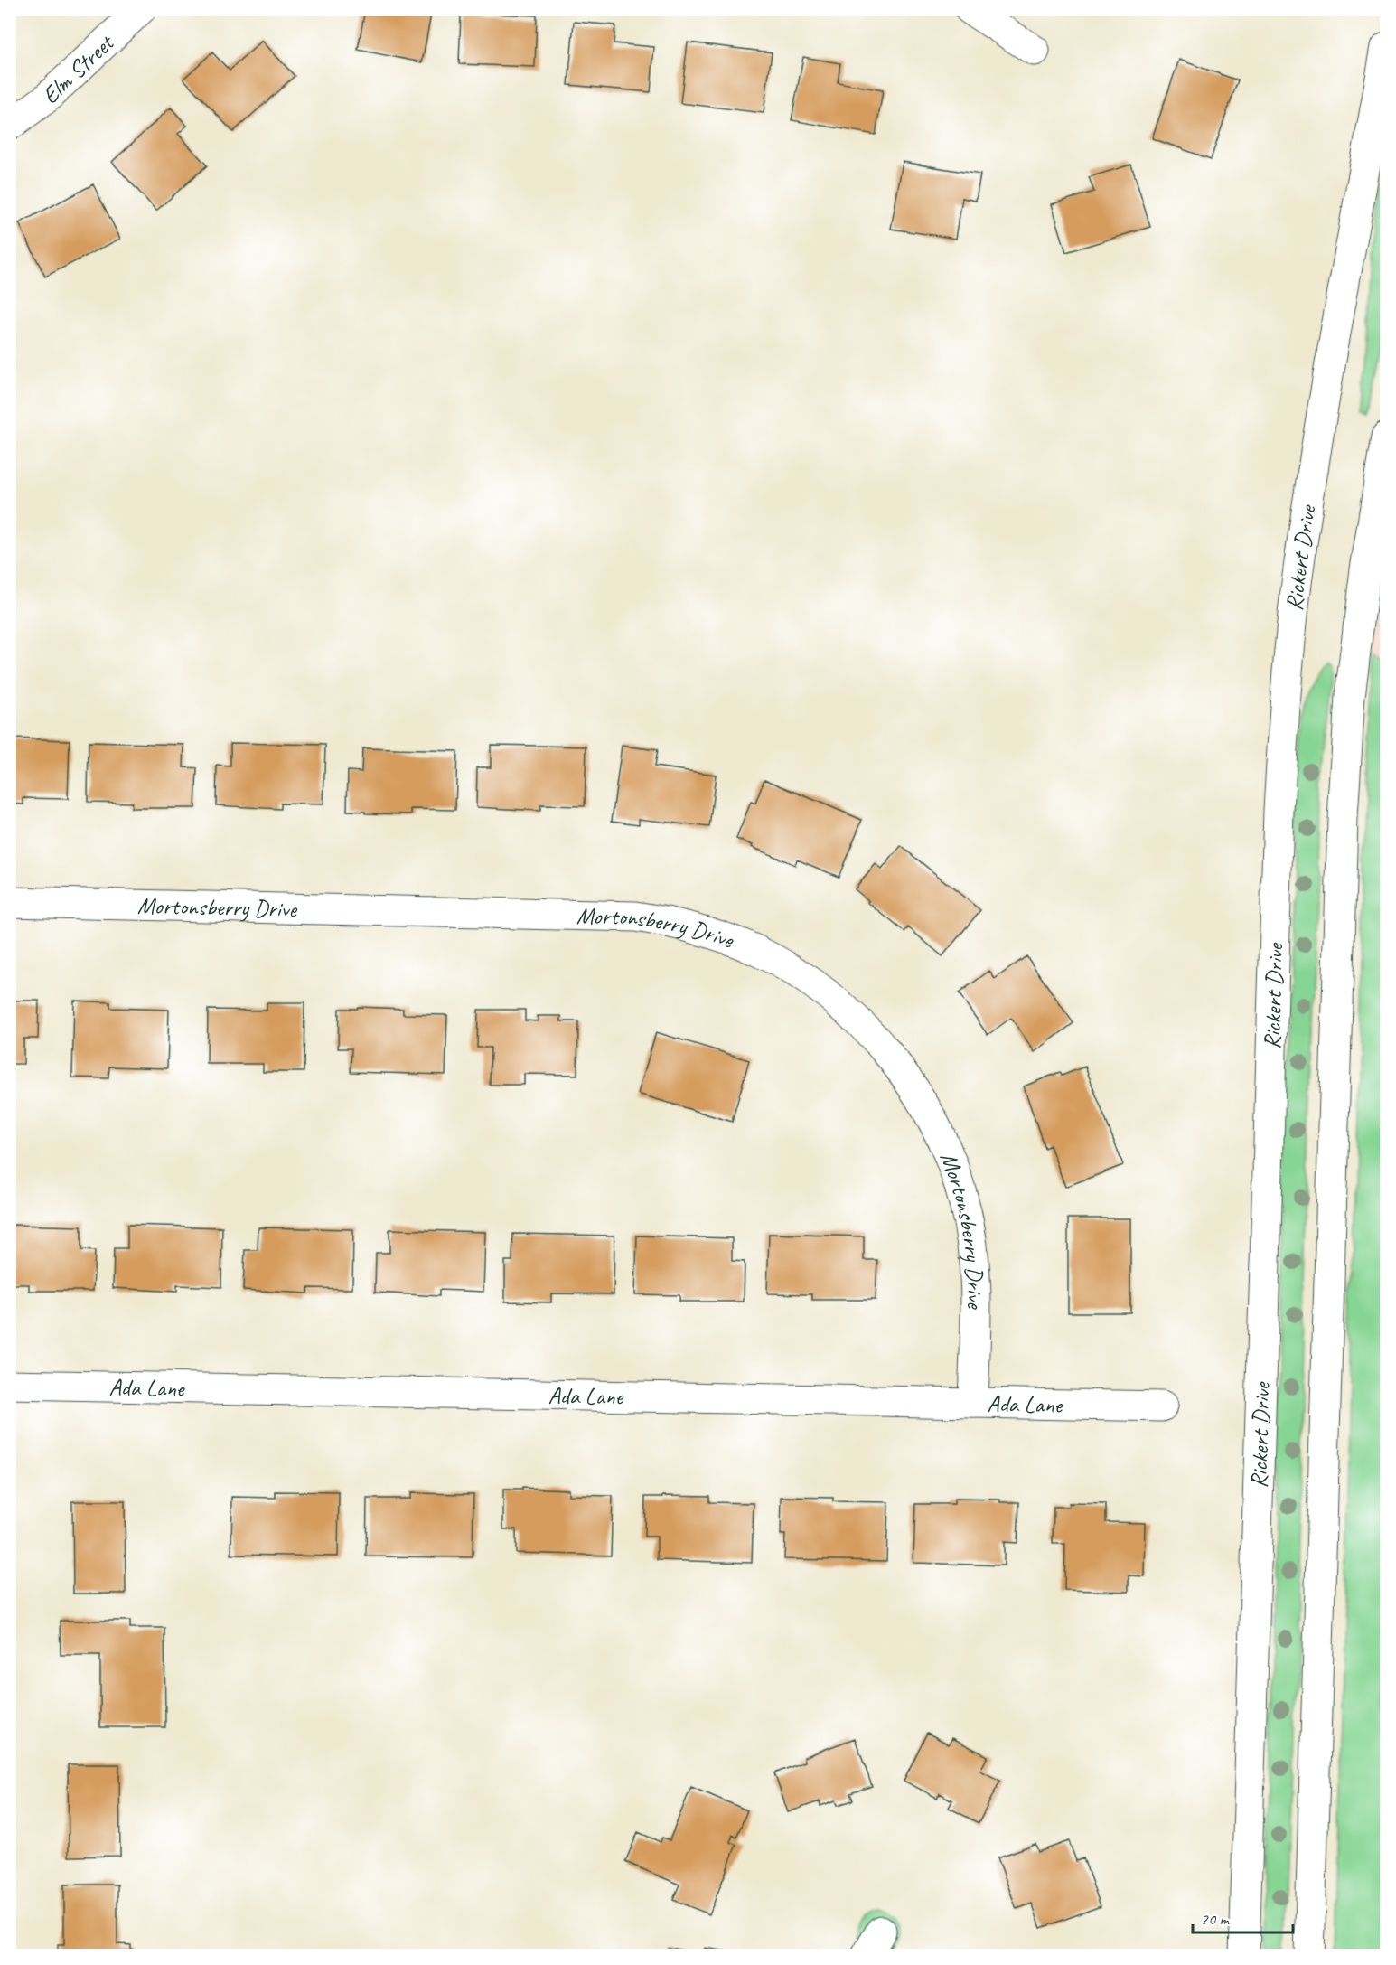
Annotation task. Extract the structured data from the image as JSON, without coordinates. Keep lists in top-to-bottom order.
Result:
{
  "streets": {
    "street": [
      "Elm Street",
      "Rickert Drive",
      "Mortonsberry Drive",
      "Ada Lane"
    ]
  },
  "crossings": [
    ["Mortonsberry Drive", "Ada Lane"]
  ],
  "scale_bar": "20 m"
}
